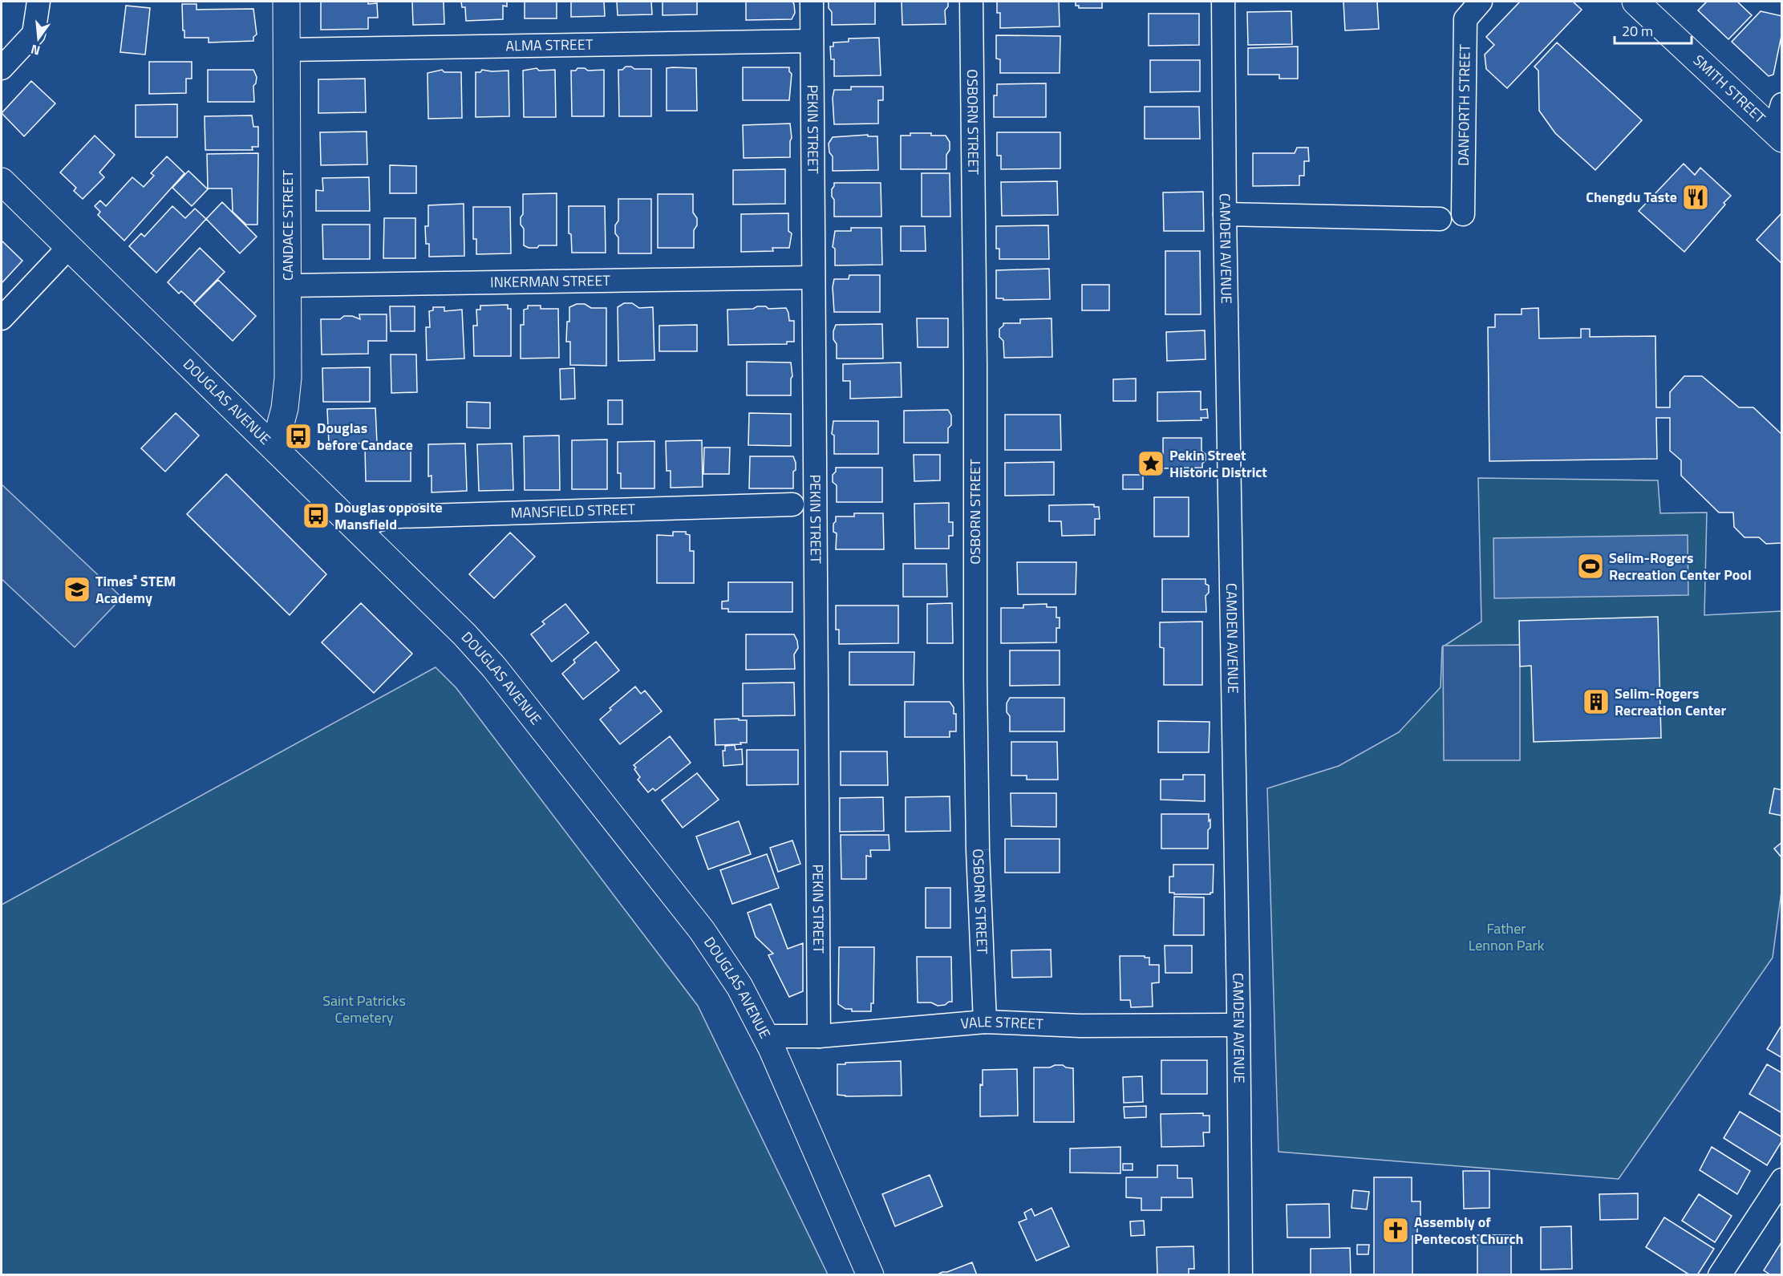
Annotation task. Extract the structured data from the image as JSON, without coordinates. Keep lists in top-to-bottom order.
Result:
{
  "streets": {
    "main road": ["SMITH STREET", "CANDACE STREET", "DOUGLAS AVENUE"],
    "street": [
      "ALMA STREET",
      "DANFORTH STREET",
      "OSBORN STREET",
      "PEKIN STREET",
      "CAMDEN AVENUE",
      "INKERMAN STREET",
      "MANSFIELD STREET",
      "VALE STREET"
    ]
  },
  "crossings": [
    ["ALMA STREET", "PEKIN STREET"],
    ["ALMA STREET", "CANDACE STREET"],
    ["OSBORN STREET", "VALE STREET"],
    ["PEKIN STREET", "INKERMAN STREET"],
    ["PEKIN STREET", "VALE STREET"],
    ["CANDACE STREET", "INKERMAN STREET"],
    ["CANDACE STREET", "DOUGLAS AVENUE"],
    ["CAMDEN AVENUE", "VALE STREET"],
    ["DOUGLAS AVENUE", "MANSFIELD STREET"],
    ["DOUGLAS AVENUE", "VALE STREET"]
  ],
  "parks": ["Father Lennon Park", "Saint Patricks Cemetery"],
  "places": {
    "restaurant": ["Chengdu Taste"],
    "bus stop": ["Douglas before Candace", "Douglas opposite Mansfield"],
    "place": ["Pekin Street Historic District"],
    "sports": ["Selim-Rogers Recreation Center Pool"],
    "school or university": ["Times² STEM Academy"],
    "building": ["Selim-Rogers Recreation Center"],
    "church": ["Assembly of Pentecost Church"]
  },
  "scale_bar": "20 m",
  "north": "bottom"
}
